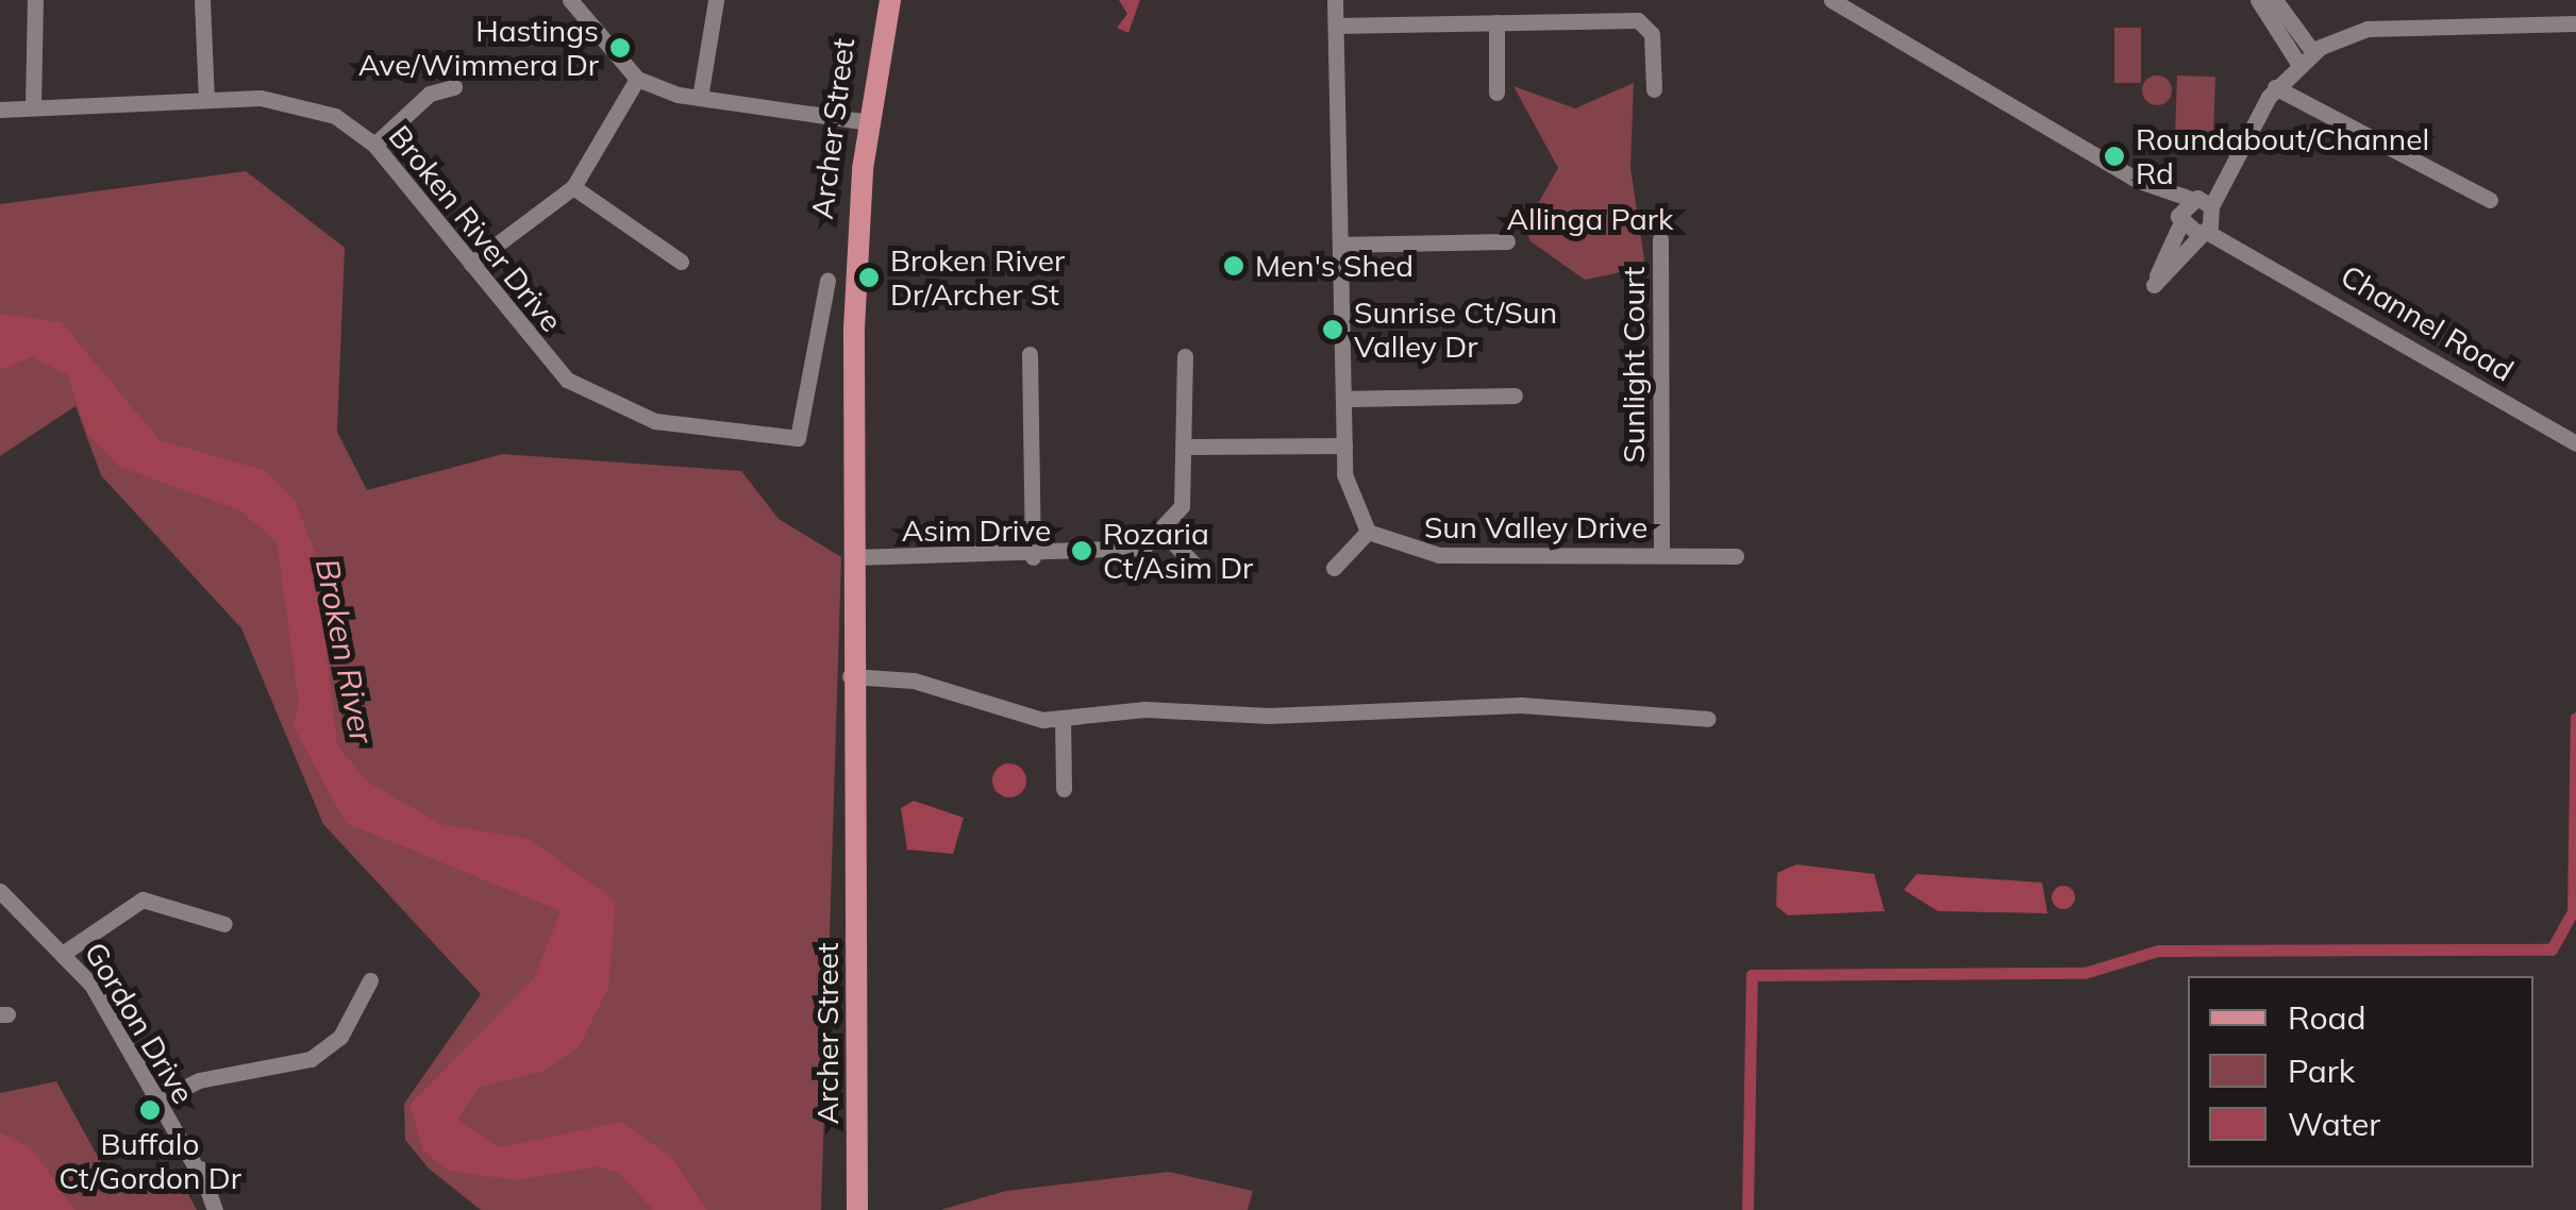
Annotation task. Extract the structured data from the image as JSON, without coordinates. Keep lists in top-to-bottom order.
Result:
{
  "streets": {
    "main road": ["Archer Street"],
    "street": [
      "Broken River Drive",
      "Channel Road",
      "Sunlight Court",
      "Sun Valley Drive",
      "Asim Drive",
      "Gordon Drive"
    ]
  },
  "crossings": [
    ["Archer Street", "Asim Drive"],
    ["Sunlight Court", "Sun Valley Drive"]
  ],
  "water": ["Broken River"],
  "parks": ["Allinga Park"],
  "places": [
    "Hastings Ave/Wimmera Dr",
    "Roundabout/Channel Rd",
    "Men's Shed",
    "Broken River Dr/Archer St",
    "Sunrise Ct/Sun Valley Dr",
    "Rozaria Ct/Asim Dr",
    "Buffalo Ct/Gordon Dr"
  ],
  "legend": ["Road", "Park", "Water"]
}
